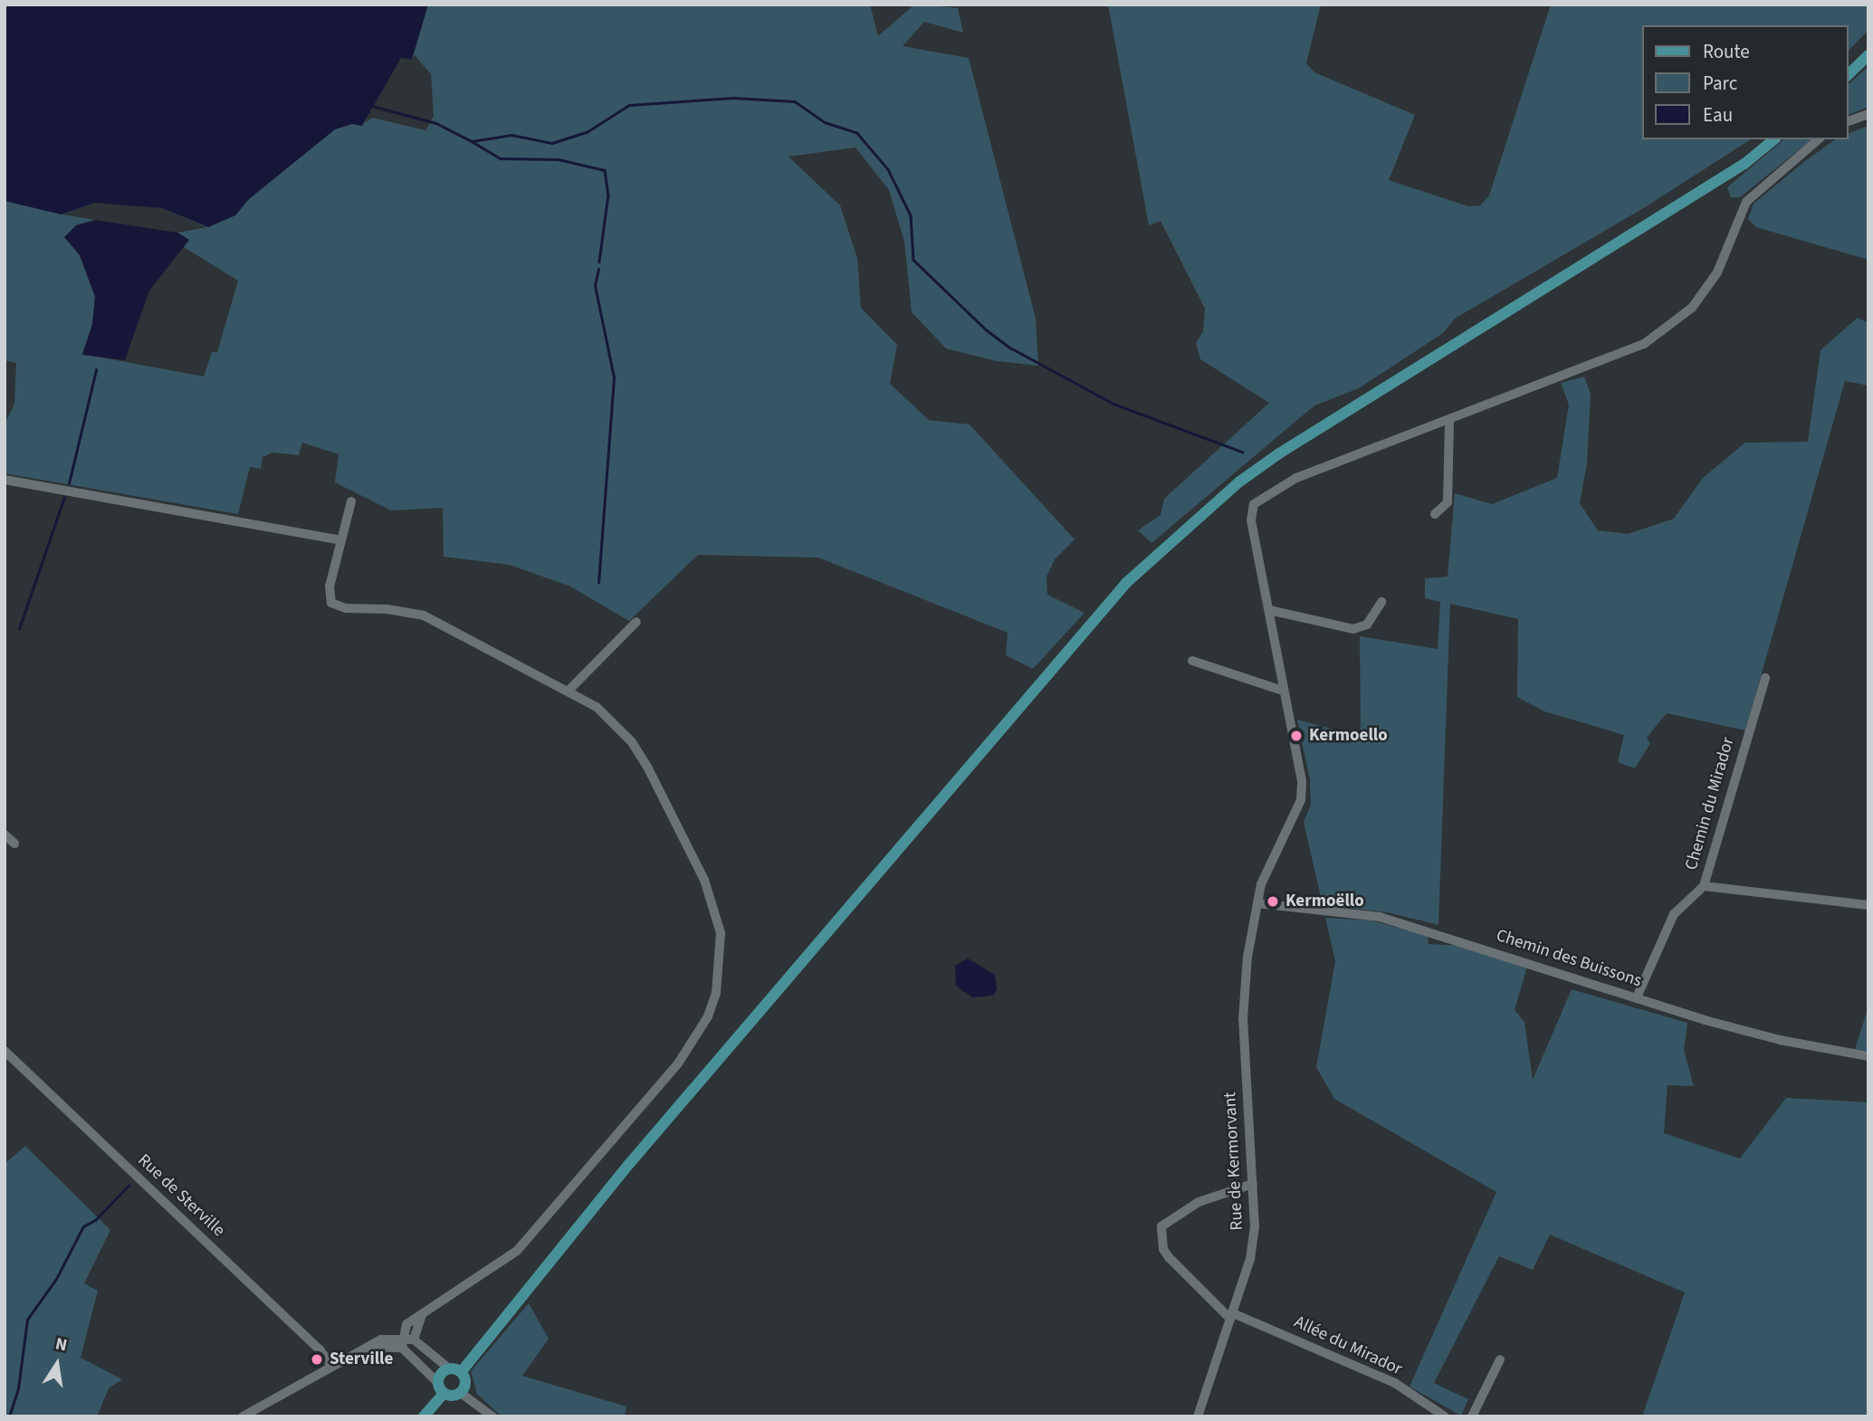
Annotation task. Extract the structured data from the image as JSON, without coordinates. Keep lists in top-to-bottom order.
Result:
{
  "streets": {
    "street": [
      "Chemin du Mirador",
      "Chemin des Buissons",
      "Rue de Kermorvant",
      "Rue de Sterville",
      "Allée du Mirador"
    ]
  },
  "crossings": [
    ["Chemin du Mirador", "Chemin des Buissons"],
    ["Chemin des Buissons", "Rue de Kermorvant"],
    ["Rue de Kermorvant", "Allée du Mirador"]
  ],
  "places": ["Kermoello", "Kermoëllo", "Sterville"],
  "legend": ["Route", "Parc", "Eau"],
  "north": "top"
}
